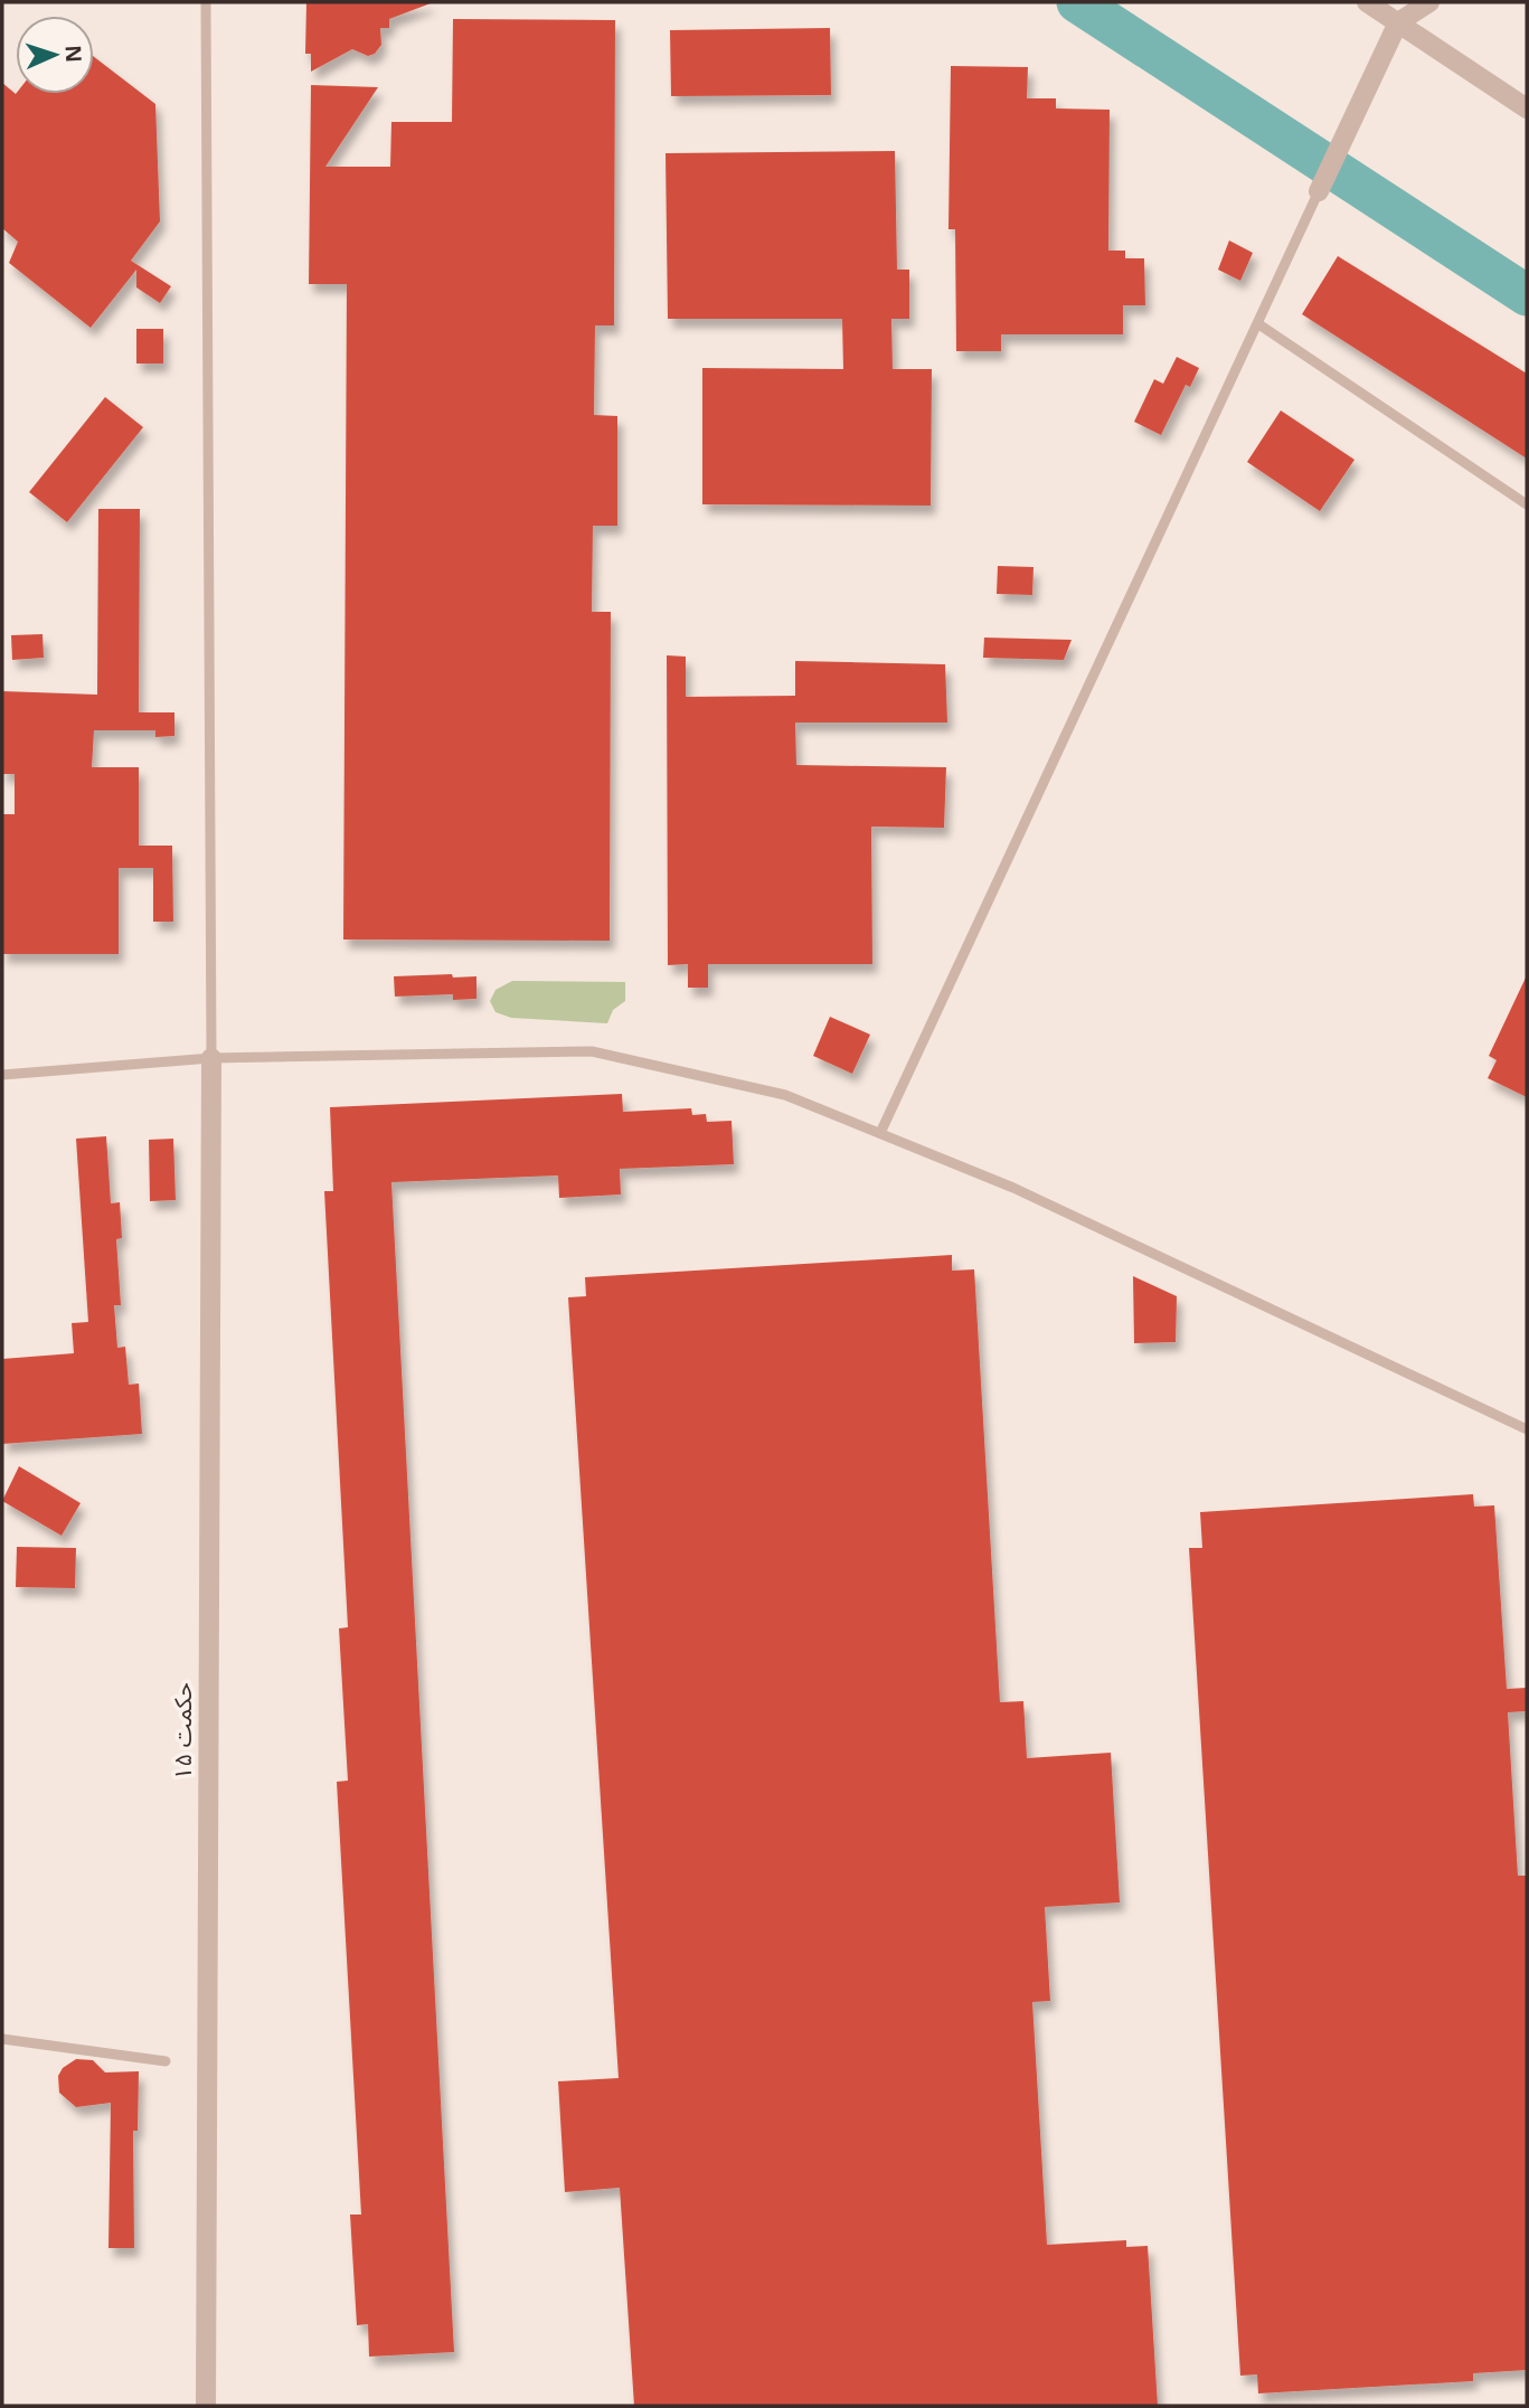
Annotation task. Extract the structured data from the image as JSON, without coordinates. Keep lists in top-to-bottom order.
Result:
{
  "streets": {
    "street": ["حکمت ۱۵"]
  },
  "north": "right"
}
